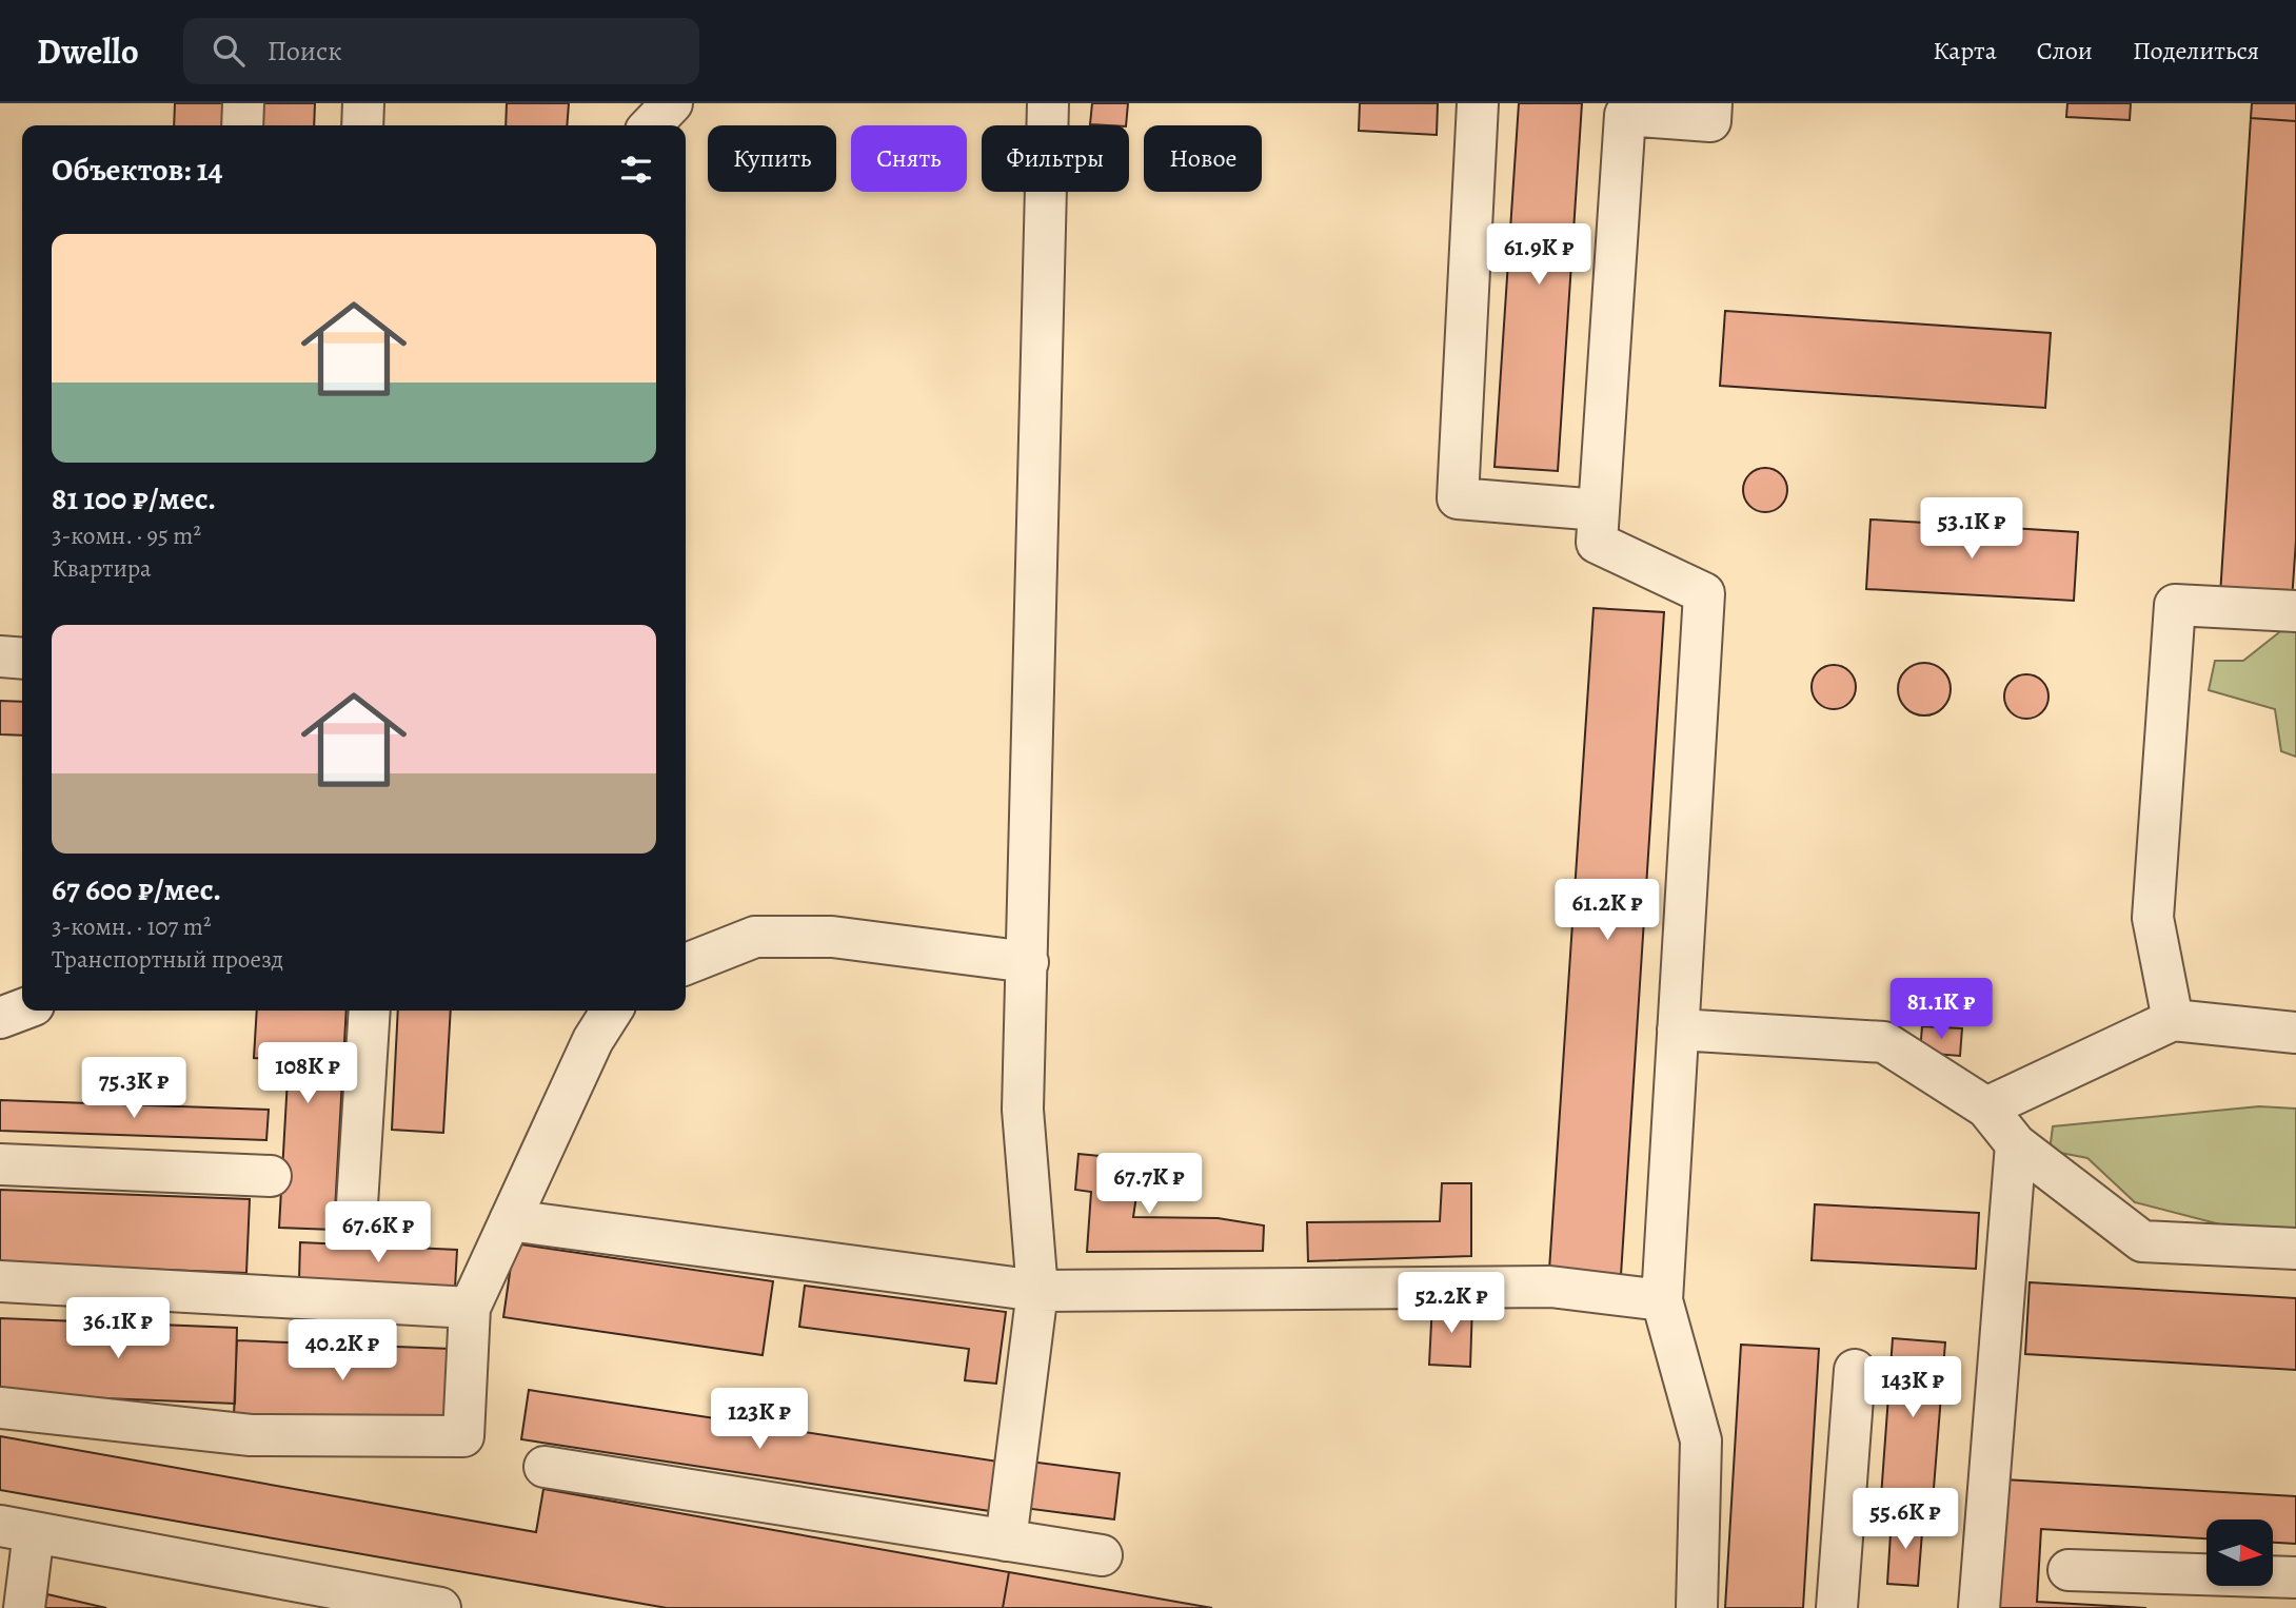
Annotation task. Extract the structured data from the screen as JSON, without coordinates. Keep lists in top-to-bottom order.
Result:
{
  "north": "right",
  "page": {
    "header": "Dwello",
    "search": "Поиск",
    "nav": ["Карта", "Слои", "Поделиться"],
    "chip": [
      "Купить",
      "Снять",
      "Фильтры",
      "Новое"
    ],
    "heading": "Объектов: 14",
    "list": [
      {
        "name": "81 100 ₽/мес.",
        "note": "3-комн. · 95 m² · Квартира"
      },
      {
        "name": "67 600 ₽/мес.",
        "note": "3-комн. · 107 m² · Транспортный проезд"
      }
    ],
    "price": [
      "61.9K ₽",
      "53.1K ₽",
      "61.2K ₽",
      "81.1K ₽",
      "108K ₽",
      "75.3K ₽",
      "67.7K ₽",
      "67.6K ₽",
      "52.2K ₽",
      "36.1K ₽",
      "40.2K ₽",
      "143K ₽",
      "123K ₽",
      "55.6K ₽"
    ]
  }
}
